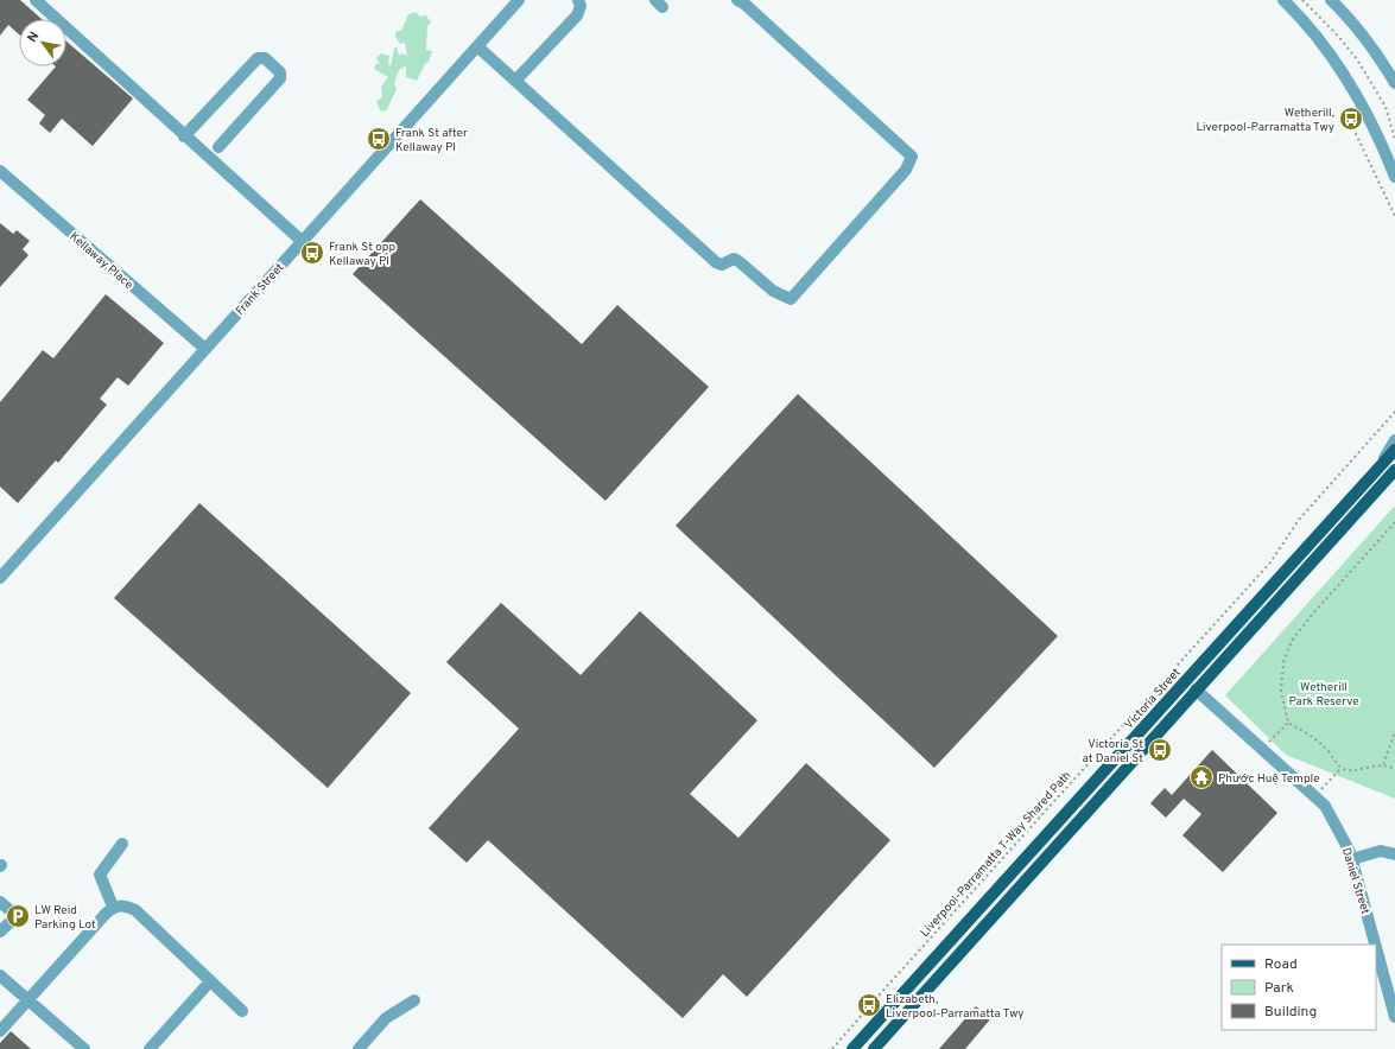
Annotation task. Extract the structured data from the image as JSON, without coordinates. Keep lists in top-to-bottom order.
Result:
{
  "streets": {
    "main road": ["Victoria Street"],
    "street": ["Kellaway Place", "Frank Street", "Daniel Street"],
    "path": ["Liverpool-Parramatta T-Way Shared Path"]
  },
  "crossings": [
    ["Kellaway Place", "Frank Street"]
  ],
  "parks": ["Wetherill Park Reserve"],
  "places": {
    "bus stop": [
      "Wetherill, Liverpool-Parramatta Twy",
      "Frank St after Kellaway Pl",
      "Frank St opp Kellaway Pl",
      "Victoria St at Daniel St",
      "Elizabeth, Liverpool-Parramatta Twy"
    ],
    "temple": ["Phước Huệ Temple"],
    "parking": ["LW Reid Parking Lot"]
  },
  "legend": ["Road", "Park", "Building"],
  "north": "top left"
}
